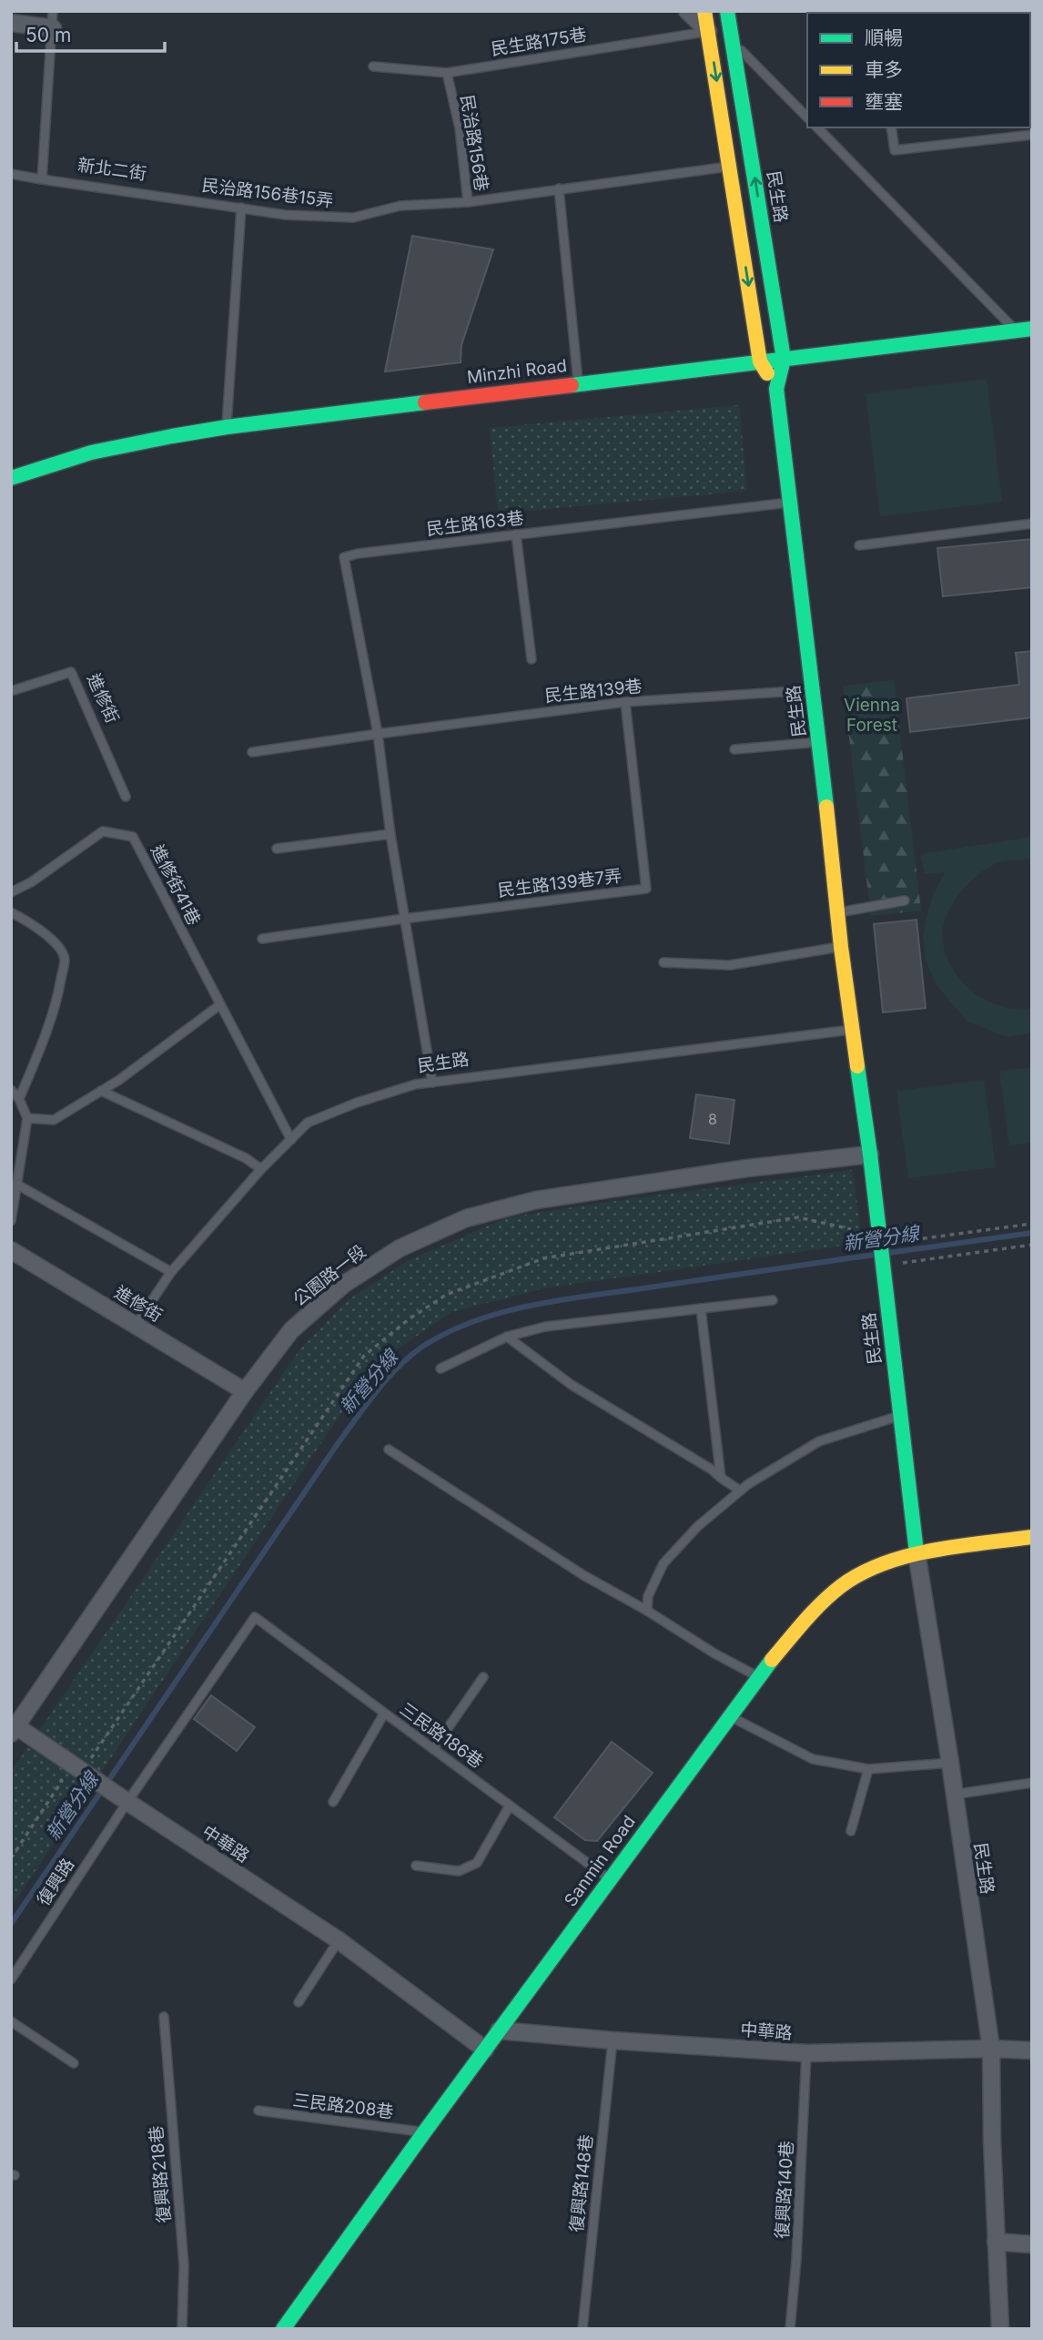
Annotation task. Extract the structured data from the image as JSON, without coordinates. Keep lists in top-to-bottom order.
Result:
{
  "streets": {
    "street": [
      "民生路",
      "Minzhi Road",
      "進修街",
      "公園路一段",
      "中華路",
      "Sanmin Road"
    ],
    "lane": [
      "民生路175巷",
      "民治路156巷",
      "新北二街",
      "民治路156巷15弄",
      "民生路163巷",
      "民生路139巷",
      "民生路139巷7弄",
      "進修街41巷",
      "三民路186巷",
      "復興路",
      "三民路208巷",
      "復興路218巷",
      "復興路148巷",
      "復興路140巷"
    ]
  },
  "crossings": [
    ["民生路175巷", "民治路156巷"],
    ["民生路175巷", "民生路"],
    ["民治路156巷", "民治路156巷15弄"],
    ["民治路156巷", "民生路"],
    ["新北二街", "民治路156巷15弄"],
    ["民生路", "Minzhi Road"],
    ["民生路", "民生路163巷"],
    ["民生路", "民生路139巷"],
    ["民生路", "進修街"],
    ["民生路", "公園路一段"],
    ["民生路", "中華路"],
    ["民生路", "Sanmin Road"],
    ["民生路163巷", "民生路139巷"],
    ["民生路163巷", "民生路139巷7弄"],
    ["民生路139巷", "民生路139巷7弄"],
    ["進修街", "公園路一段"],
    ["公園路一段", "中華路"],
    ["三民路186巷", "中華路"],
    ["三民路186巷", "Sanmin Road"],
    ["三民路186巷", "復興路"],
    ["中華路", "Sanmin Road"],
    ["中華路", "復興路"],
    ["中華路", "復興路148巷"],
    ["中華路", "復興路140巷"],
    ["Sanmin Road", "三民路208巷"]
  ],
  "water": ["新營分線"],
  "parks": ["Vienna Forest"],
  "house_numbers": ["8"],
  "legend": ["順暢", "車多", "壅塞"],
  "scale_bar": "50 m"
}
